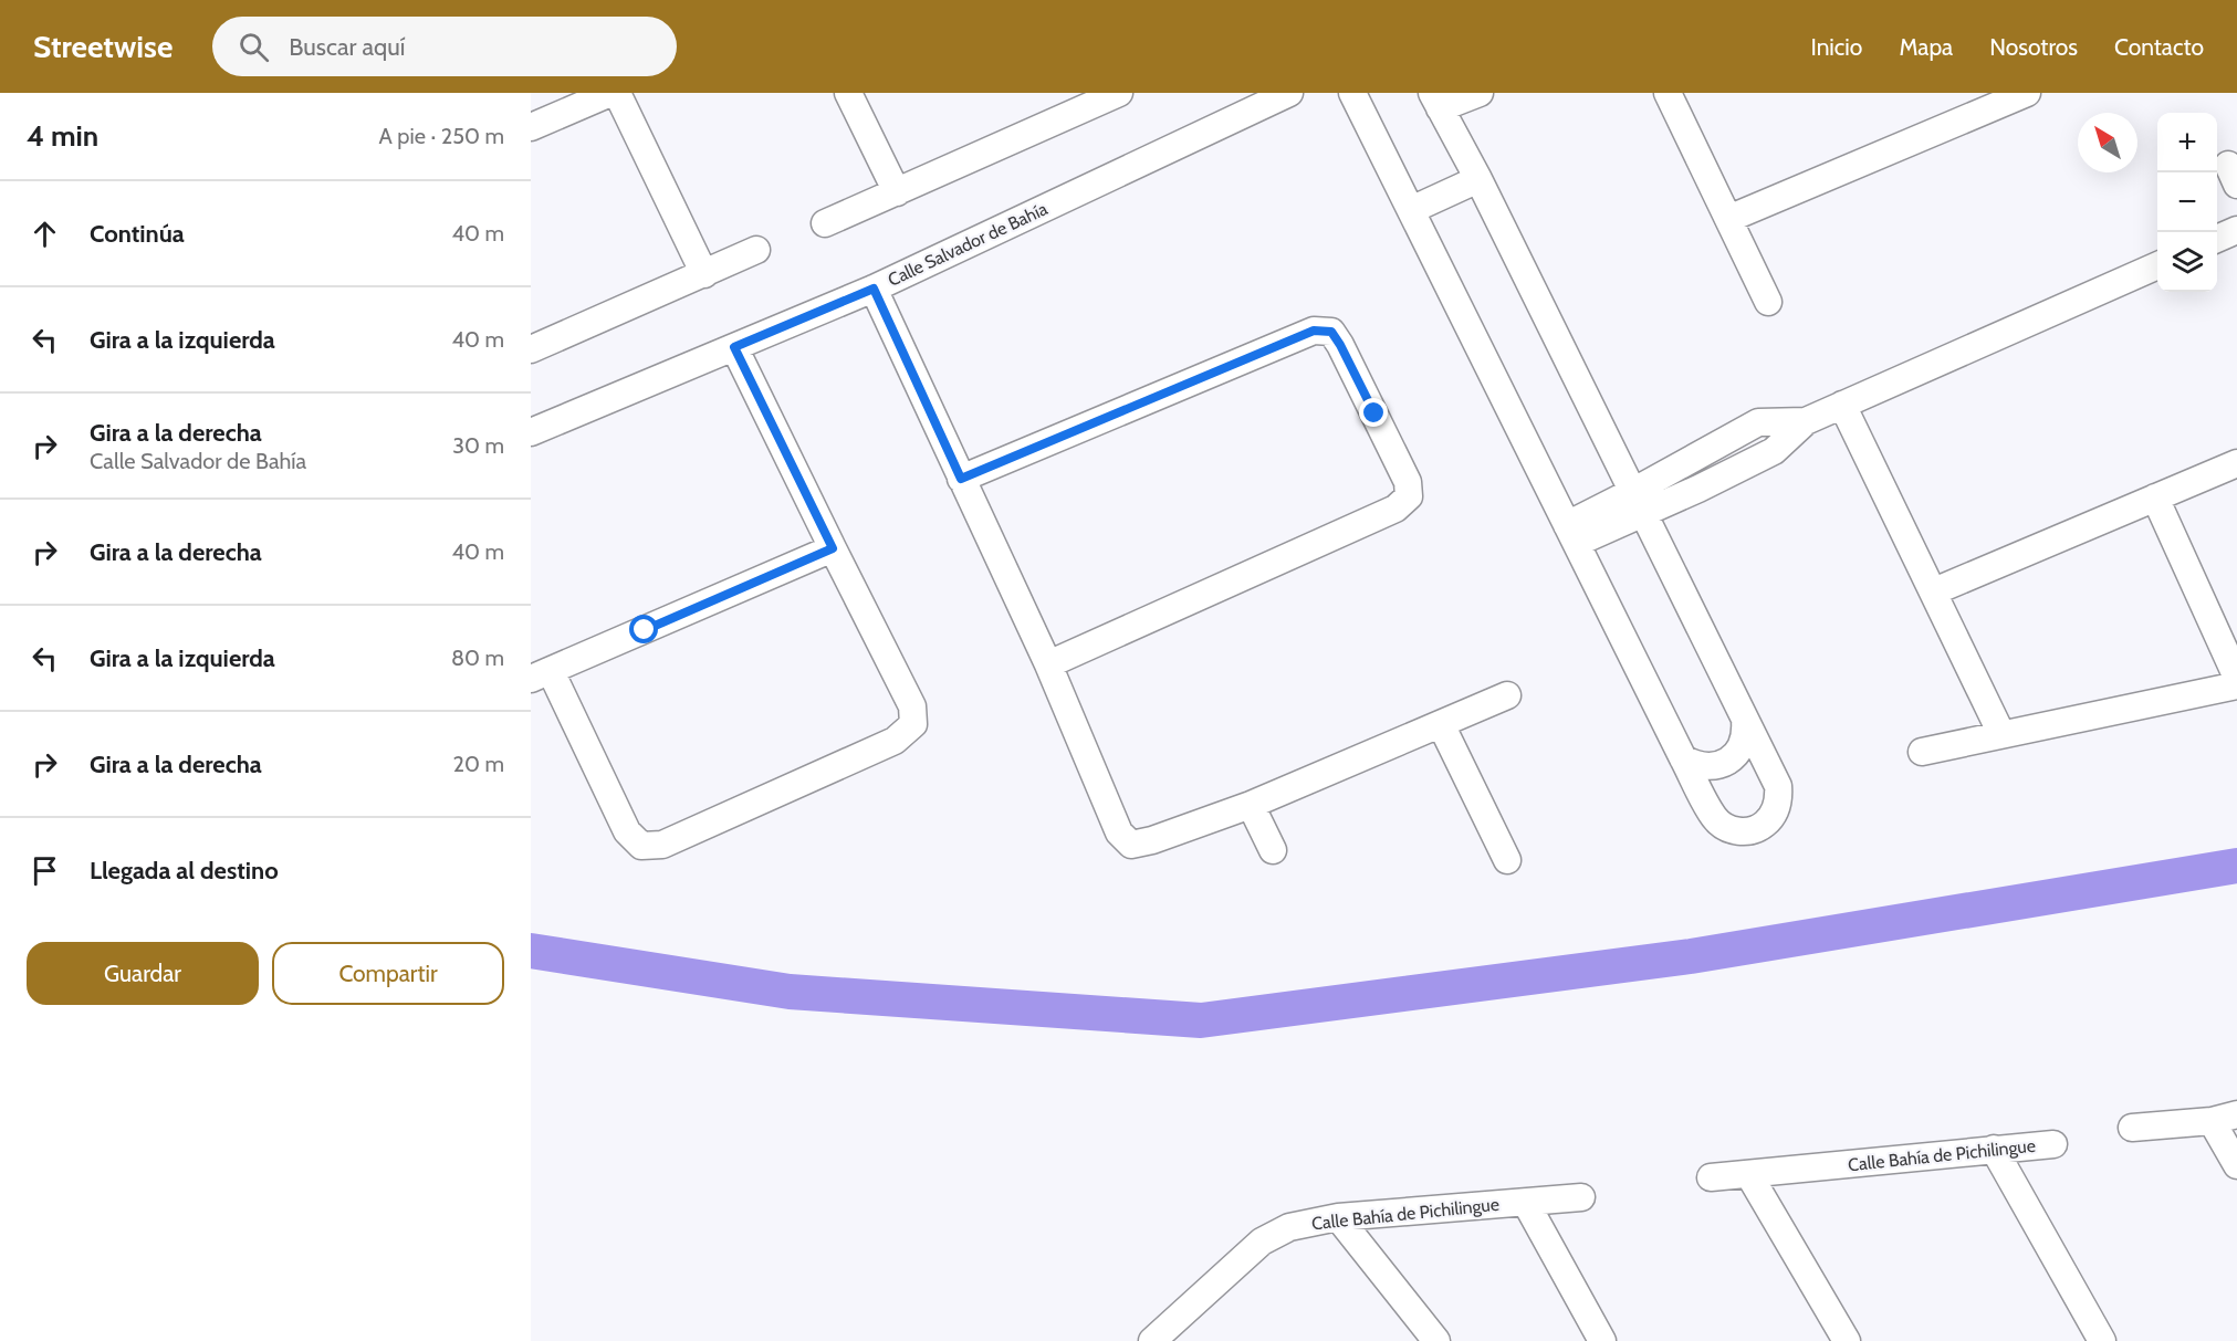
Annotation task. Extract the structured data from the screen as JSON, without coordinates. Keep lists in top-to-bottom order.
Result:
{
  "streets": {
    "street": ["Calle Salvador de Bahía", "Calle Bahía de Pichilingue"]
  },
  "north": "top left",
  "page": {
    "header": "Streetwise",
    "search": "Buscar aquí",
    "nav": [
      "Inicio",
      "Mapa",
      "Nosotros",
      "Contacto"
    ],
    "heading": ["4 min", "A pie · 250 m"],
    "map_buttons": ["+", "−"],
    "list": [
      ["Continúa", "40 m"],
      ["Gira a la izquierda", "40 m"],
      ["Gira a la derecha", "Calle Salvador de Bahía", "30 m"],
      ["Gira a la derecha", "40 m"],
      ["Gira a la izquierda", "80 m"],
      ["Gira a la derecha", "20 m"],
      "Llegada al destino"
    ],
    "buttons": ["Guardar", "Compartir"]
  }
}
